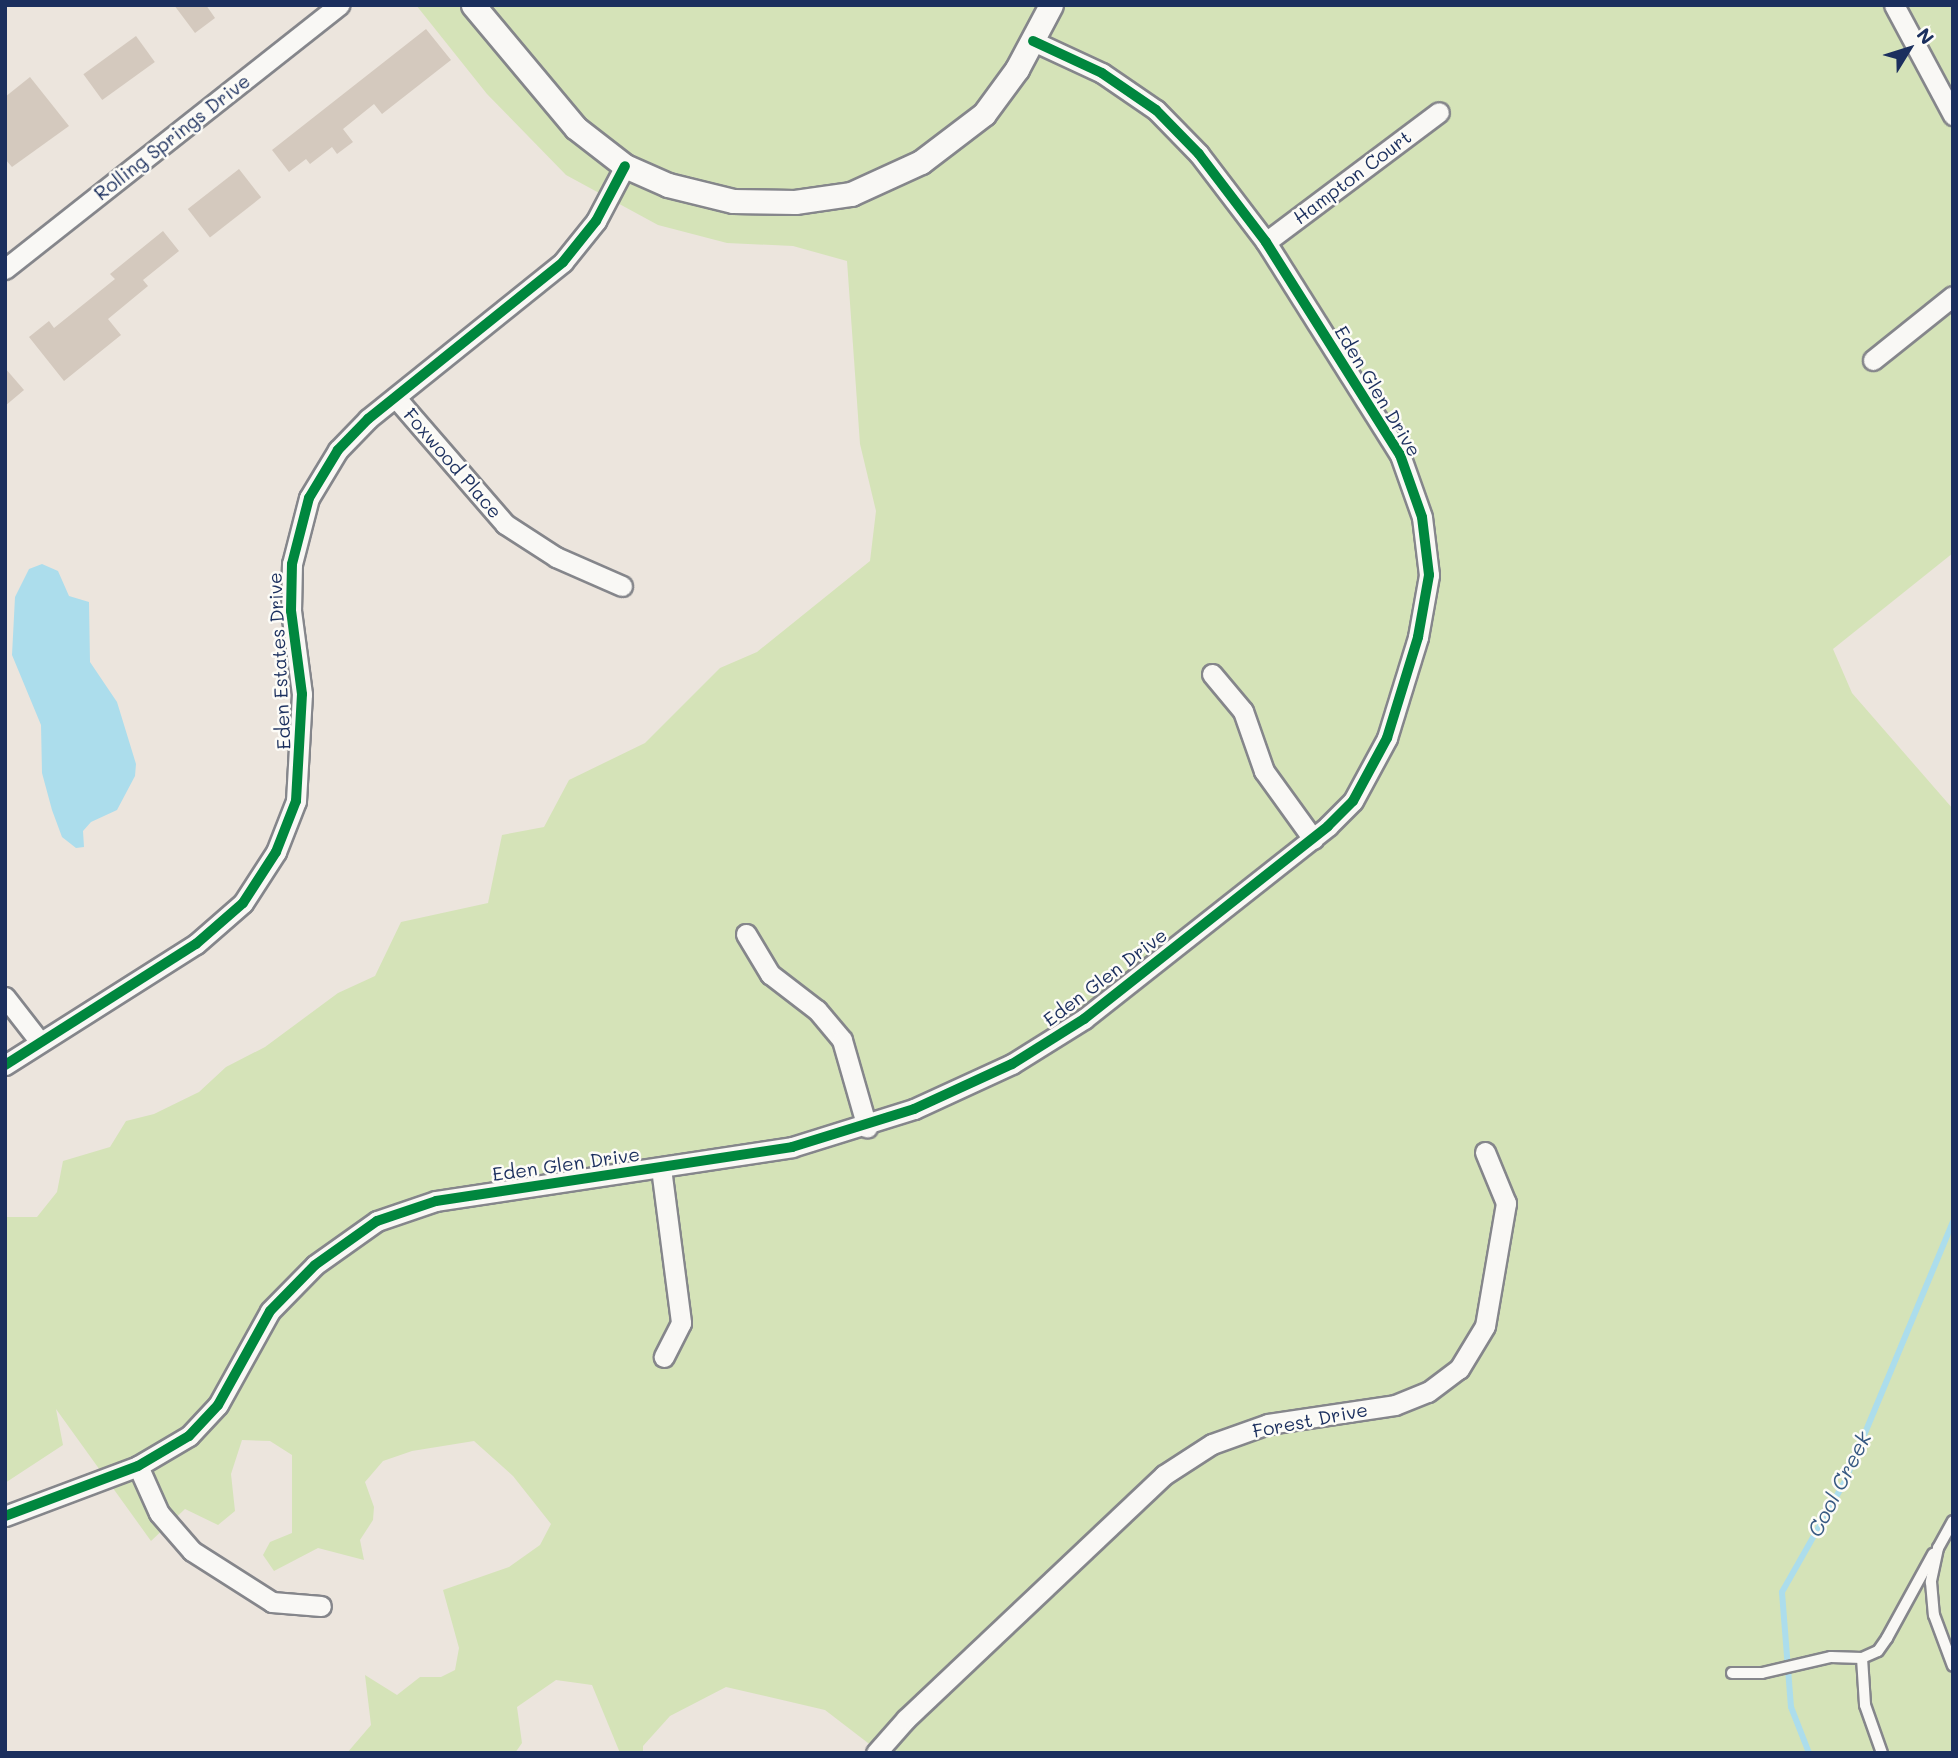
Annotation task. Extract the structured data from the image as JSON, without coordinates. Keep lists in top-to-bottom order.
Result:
{
  "streets": {
    "street": [
      "Rolling Springs Drive",
      "Hampton Court",
      "Eden Glen Drive",
      "Foxwood Place",
      "Eden Estates Drive",
      "Forest Drive"
    ]
  },
  "crossings": [
    ["Hampton Court", "Eden Glen Drive"],
    ["Foxwood Place", "Eden Estates Drive"]
  ],
  "water": ["Cool Creek"],
  "north": "top right"
}
